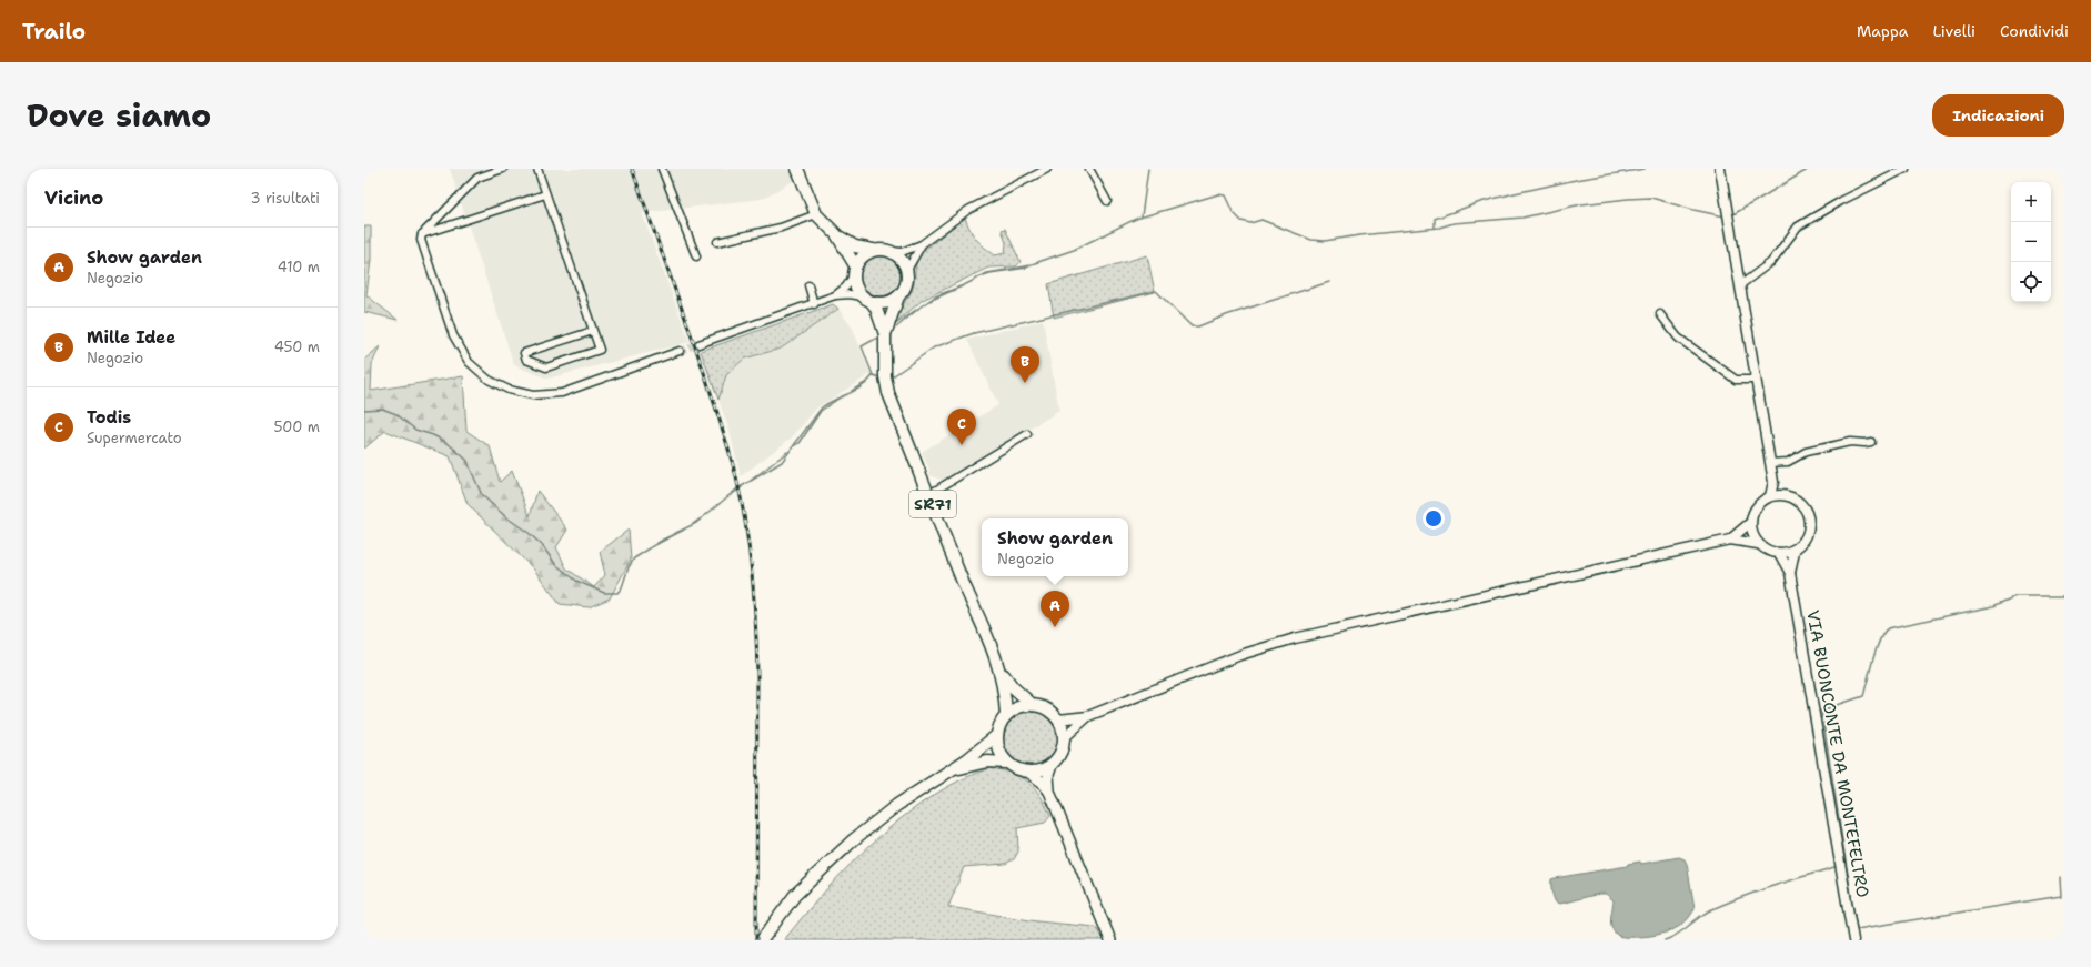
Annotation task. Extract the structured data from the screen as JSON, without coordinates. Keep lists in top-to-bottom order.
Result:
{
  "streets": {
    "main road": ["SR71"],
    "street": ["VIA BUONCONTE DA MONTEFELTRO"]
  },
  "page": {
    "header": "Trailo",
    "nav": ["Mappa", "Livelli", "Condividi"],
    "title": "Dove siamo",
    "buttons": "Indicazioni",
    "heading": ["Vicino", "3 risultati"],
    "map_buttons": ["+", "−"],
    "list": [
      {
        "mark": "A",
        "name": "Show garden",
        "note": "Negozio",
        "value": "410 m"
      },
      {
        "mark": "B",
        "name": "Mille Idee",
        "note": "Negozio",
        "value": "450 m"
      },
      {
        "mark": "C",
        "name": "Todis",
        "note": "Supermercato",
        "value": "500 m"
      }
    ],
    "pins": ["B", "C", "A"],
    "popup": ["Show garden", "Negozio"]
  }
}
